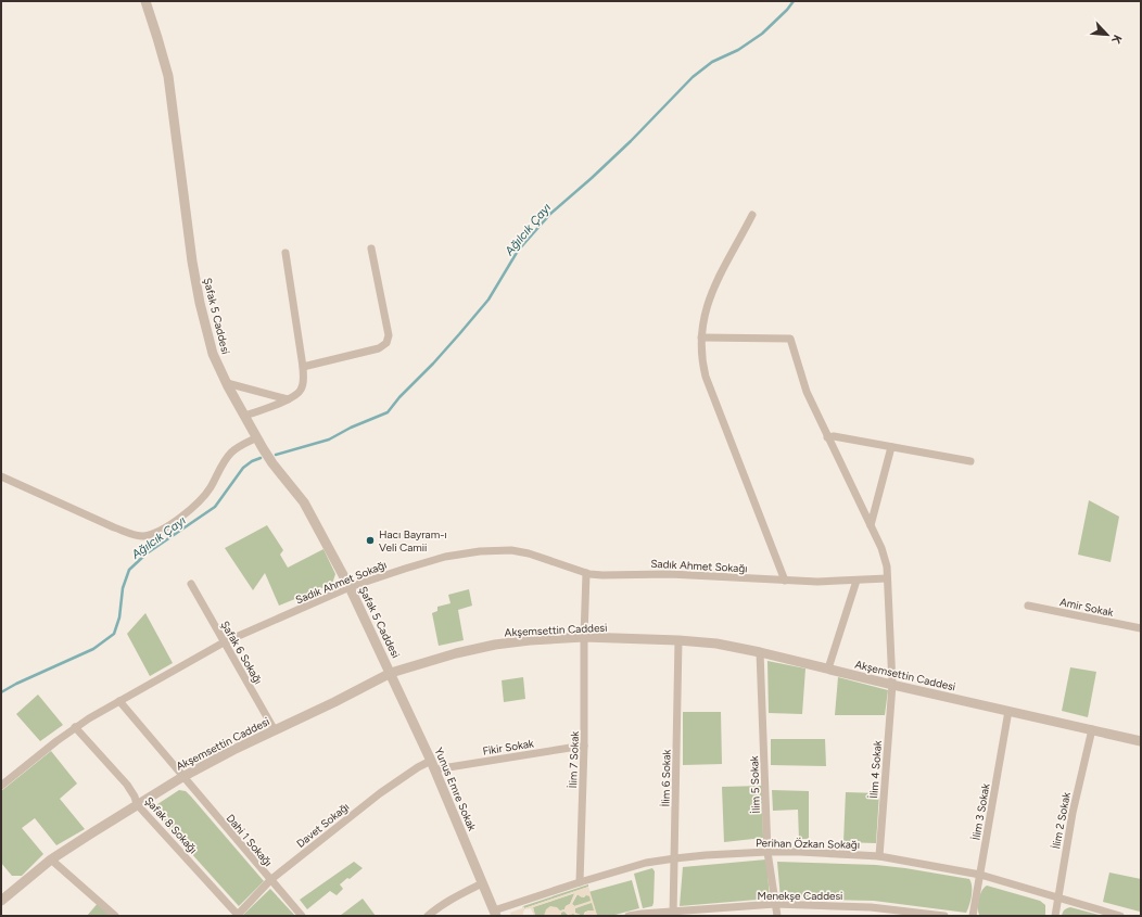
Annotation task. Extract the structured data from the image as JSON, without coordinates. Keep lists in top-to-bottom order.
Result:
{
  "streets": {
    "street": [
      "Şafak 5 Caddesi",
      "Sadık Ahmet Sokağı",
      "Amir Sokak",
      "Akşemsettin Caddesi",
      "Şafak 6 Sokağı",
      "Fikir Sokak",
      "İlim 7 Sokak",
      "İlim 4 Sokak",
      "İlim 6 Sokak",
      "İlim 5 Sokak",
      "Yunus Emre Sokak",
      "İlim 3 Sokak",
      "İlim 2 Sokak",
      "Şafak 8 Sokağı",
      "Davet Sokağı",
      "Dahi 1 Sokağı",
      "Perihan Özkan Sokağı",
      "Menekşe Caddesi"
    ]
  },
  "crossings": [
    ["Şafak 5 Caddesi", "Sadık Ahmet Sokağı"],
    ["Şafak 5 Caddesi", "Akşemsettin Caddesi"],
    ["Şafak 5 Caddesi", "Yunus Emre Sokak"],
    ["Sadık Ahmet Sokağı", "Şafak 6 Sokağı"],
    ["Sadık Ahmet Sokağı", "İlim 7 Sokak"],
    ["Sadık Ahmet Sokağı", "İlim 4 Sokak"],
    ["Sadık Ahmet Sokağı", "Şafak 8 Sokağı"],
    ["Sadık Ahmet Sokağı", "Dahi 1 Sokağı"],
    ["Akşemsettin Caddesi", "Şafak 6 Sokağı"],
    ["Akşemsettin Caddesi", "İlim 7 Sokak"],
    ["Akşemsettin Caddesi", "İlim 4 Sokak"],
    ["Akşemsettin Caddesi", "İlim 6 Sokak"],
    ["Akşemsettin Caddesi", "İlim 5 Sokak"],
    ["Akşemsettin Caddesi", "Yunus Emre Sokak"],
    ["Akşemsettin Caddesi", "İlim 3 Sokak"],
    ["Akşemsettin Caddesi", "İlim 2 Sokak"],
    ["Akşemsettin Caddesi", "Şafak 8 Sokağı"],
    ["Akşemsettin Caddesi", "Dahi 1 Sokağı"],
    ["Fikir Sokak", "İlim 7 Sokak"],
    ["Fikir Sokak", "Yunus Emre Sokak"],
    ["Fikir Sokak", "Davet Sokağı"],
    ["İlim 7 Sokak", "Perihan Özkan Sokağı"],
    ["İlim 4 Sokak", "Perihan Özkan Sokağı"],
    ["İlim 6 Sokak", "Perihan Özkan Sokağı"],
    ["İlim 6 Sokak", "Menekşe Caddesi"],
    ["İlim 5 Sokak", "Perihan Özkan Sokağı"],
    ["İlim 5 Sokak", "Menekşe Caddesi"],
    ["Yunus Emre Sokak", "Davet Sokağı"],
    ["Yunus Emre Sokak", "Perihan Özkan Sokağı"],
    ["İlim 3 Sokak", "Perihan Özkan Sokağı"],
    ["İlim 2 Sokak", "Perihan Özkan Sokağı"],
    ["Şafak 8 Sokağı", "Davet Sokağı"],
    ["Davet Sokağı", "Dahi 1 Sokağı"]
  ],
  "water": ["Ağılcık Çayı"],
  "places": ["Hacı Bayram-ı Veli Camii"],
  "north": "bottom right"
}
